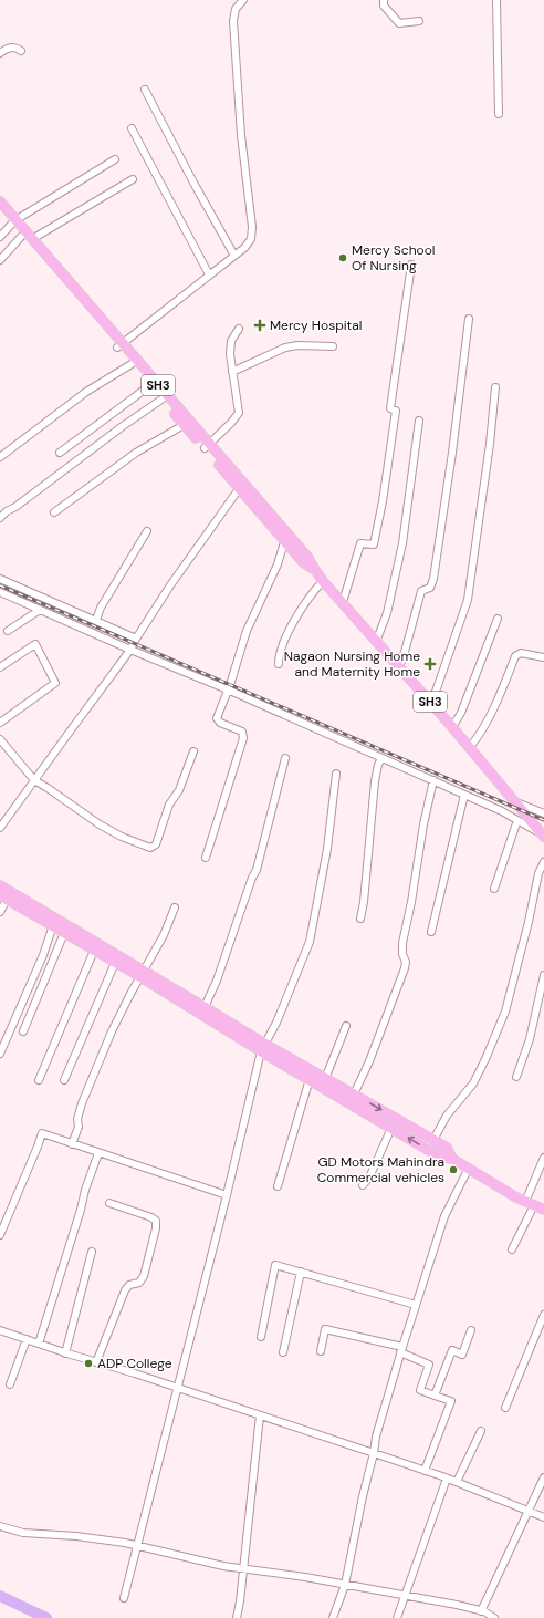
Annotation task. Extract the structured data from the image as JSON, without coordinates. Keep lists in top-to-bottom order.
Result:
{
  "streets": {
    "main road": ["SH3"]
  },
  "places": {
    "other": ["Mercy School Of Nursing", "GD Motors Mahindra Commercial vehicles", "ADP College"],
    "health": ["Mercy Hospital", "Nagaon Nursing Home and Maternity Home"]
  }
}
